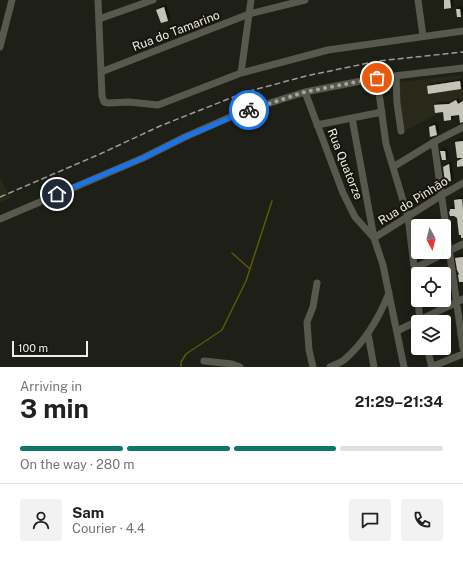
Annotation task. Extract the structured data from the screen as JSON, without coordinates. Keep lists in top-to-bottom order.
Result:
{
  "streets": {
    "street": ["Rua do Tamarino", "Rua Quatorze", "Rua do Pinhão"]
  },
  "crossings": [
    ["Rua Quatorze", "Rua do Pinhão"]
  ],
  "scale_bar": "100 m",
  "north": "bottom",
  "page": {
    "scale": "100 m",
    "heading": ["3 min", "Arriving in", "21:29–21:34"],
    "panel": ["Sam", "Courier · 4.4"],
    "bar": "On the way · 280 m"
  }
}
